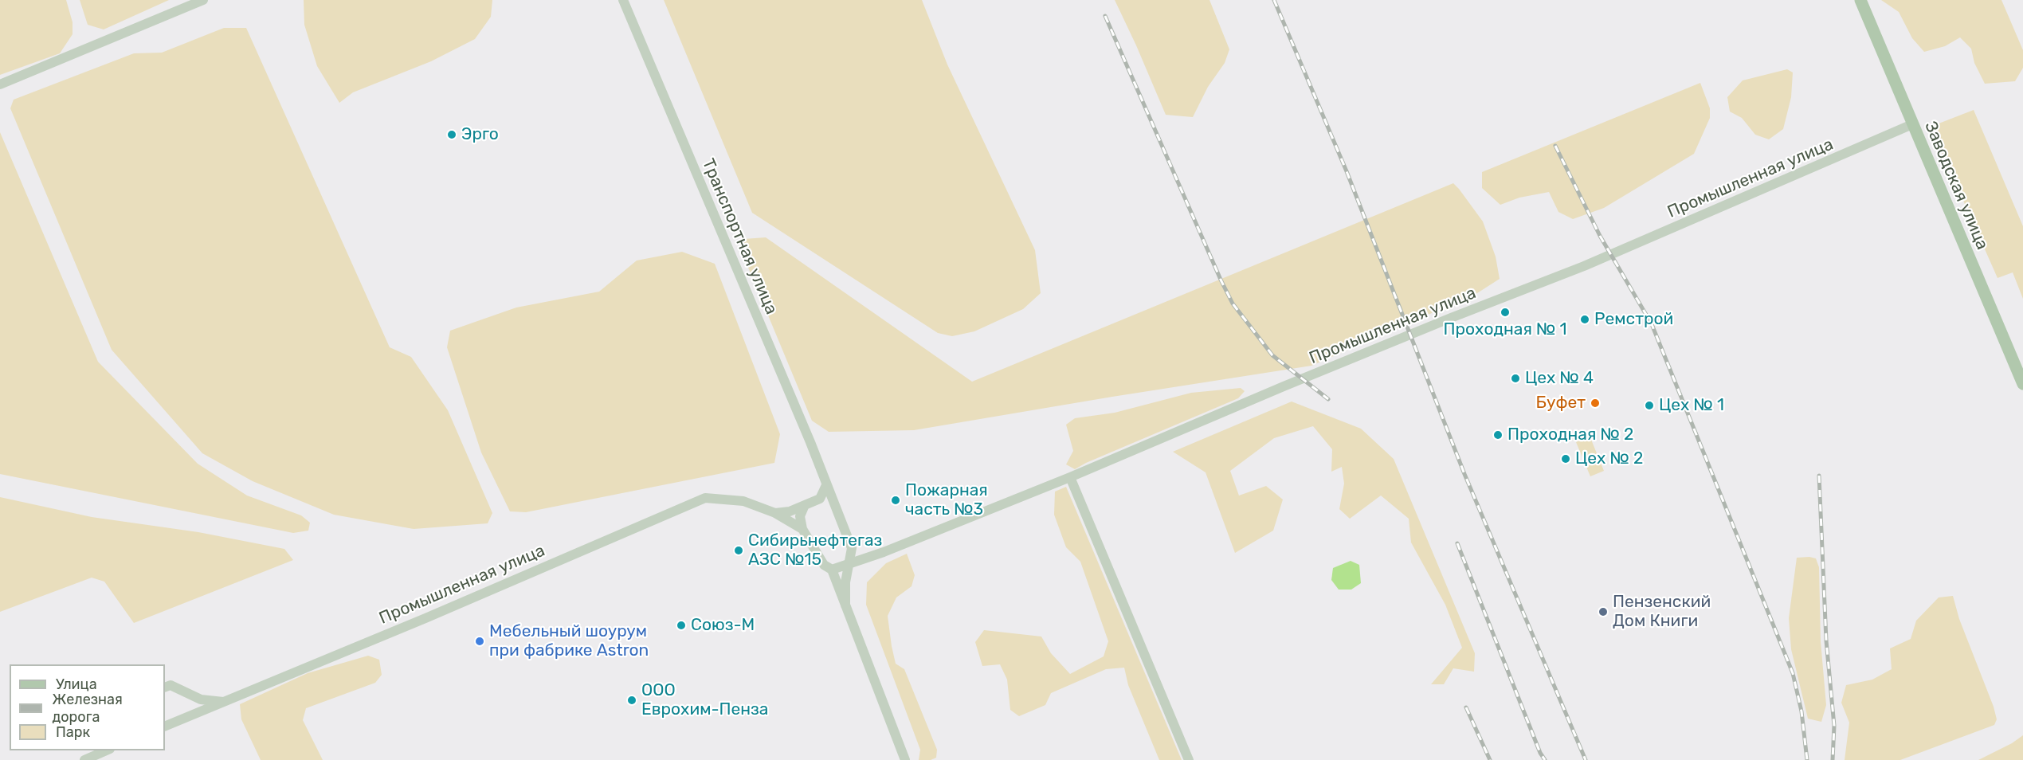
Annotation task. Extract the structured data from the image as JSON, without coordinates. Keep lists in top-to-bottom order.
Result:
{
  "streets": {
    "main road": ["Заводская улица"],
    "street": ["Промышленная улица", "Транспортная улица"]
  },
  "crossings": [
    ["Промышленная улица", "Заводская улица"]
  ],
  "places": [
    "Эрго",
    "Проходная № 1",
    "Ремстрой",
    "Цех № 4",
    "Буфет",
    "Цех № 1",
    "Проходная № 2",
    "Цех № 2",
    "Пожарная часть №3",
    "Сибирьнефтегаз АЗС №15",
    "Пензенский Дом Книги",
    "Союз-М",
    "Мебельный шоурум при фабрике Astron",
    "ООО Еврохим-Пенза"
  ],
  "legend": ["Улица", "Железная дорога", "Парк"]
}
